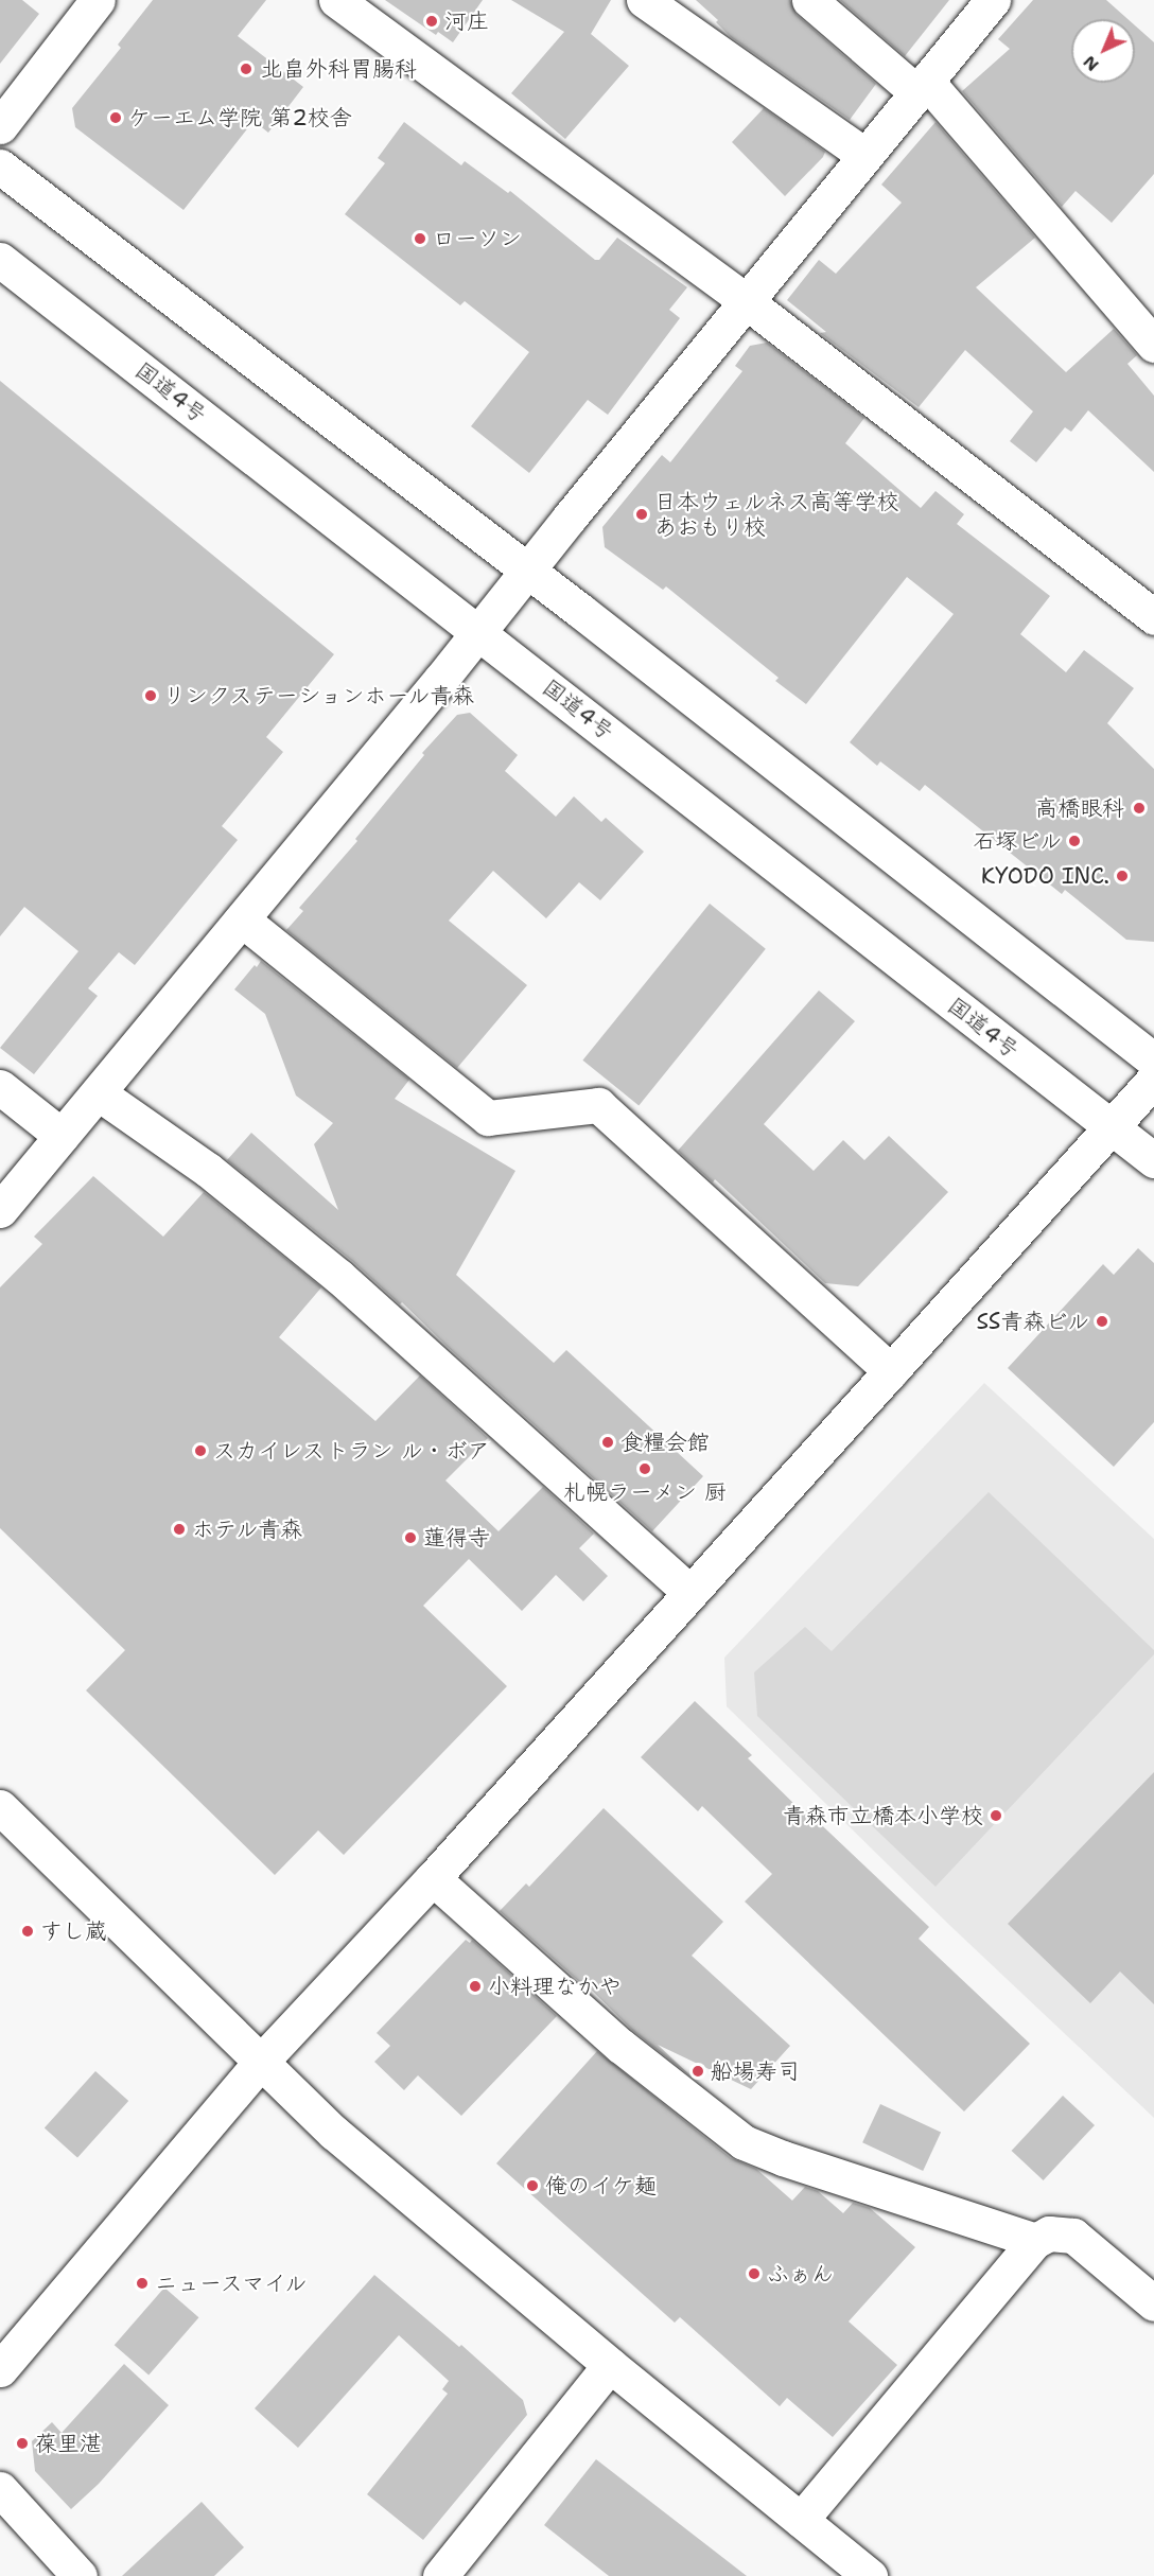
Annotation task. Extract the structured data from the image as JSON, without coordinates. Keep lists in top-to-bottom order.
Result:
{
  "streets": {
    "main road": ["国道4号"]
  },
  "places": [
    "河庄",
    "北畠外科胃腸科",
    "ケーエム学院 第2校舎",
    "ローソン",
    "日本ウェルネス高等学校 あおもり校",
    "リンクステーションホール青森",
    "高橋眼科",
    "石塚ビル",
    "KYODO INC.",
    "SS青森ビル",
    "食糧会館",
    "スカイレストラン ル・ボア",
    "札幌ラーメン 厨",
    "ホテル青森",
    "蓮得寺",
    "青森市立橋本小学校",
    "すし蔵",
    "小料理なかや",
    "船場寿司",
    "俺のイケ麺",
    "ふぁん",
    "ニュースマイル",
    "葆里湛"
  ],
  "north": "bottom left"
}
